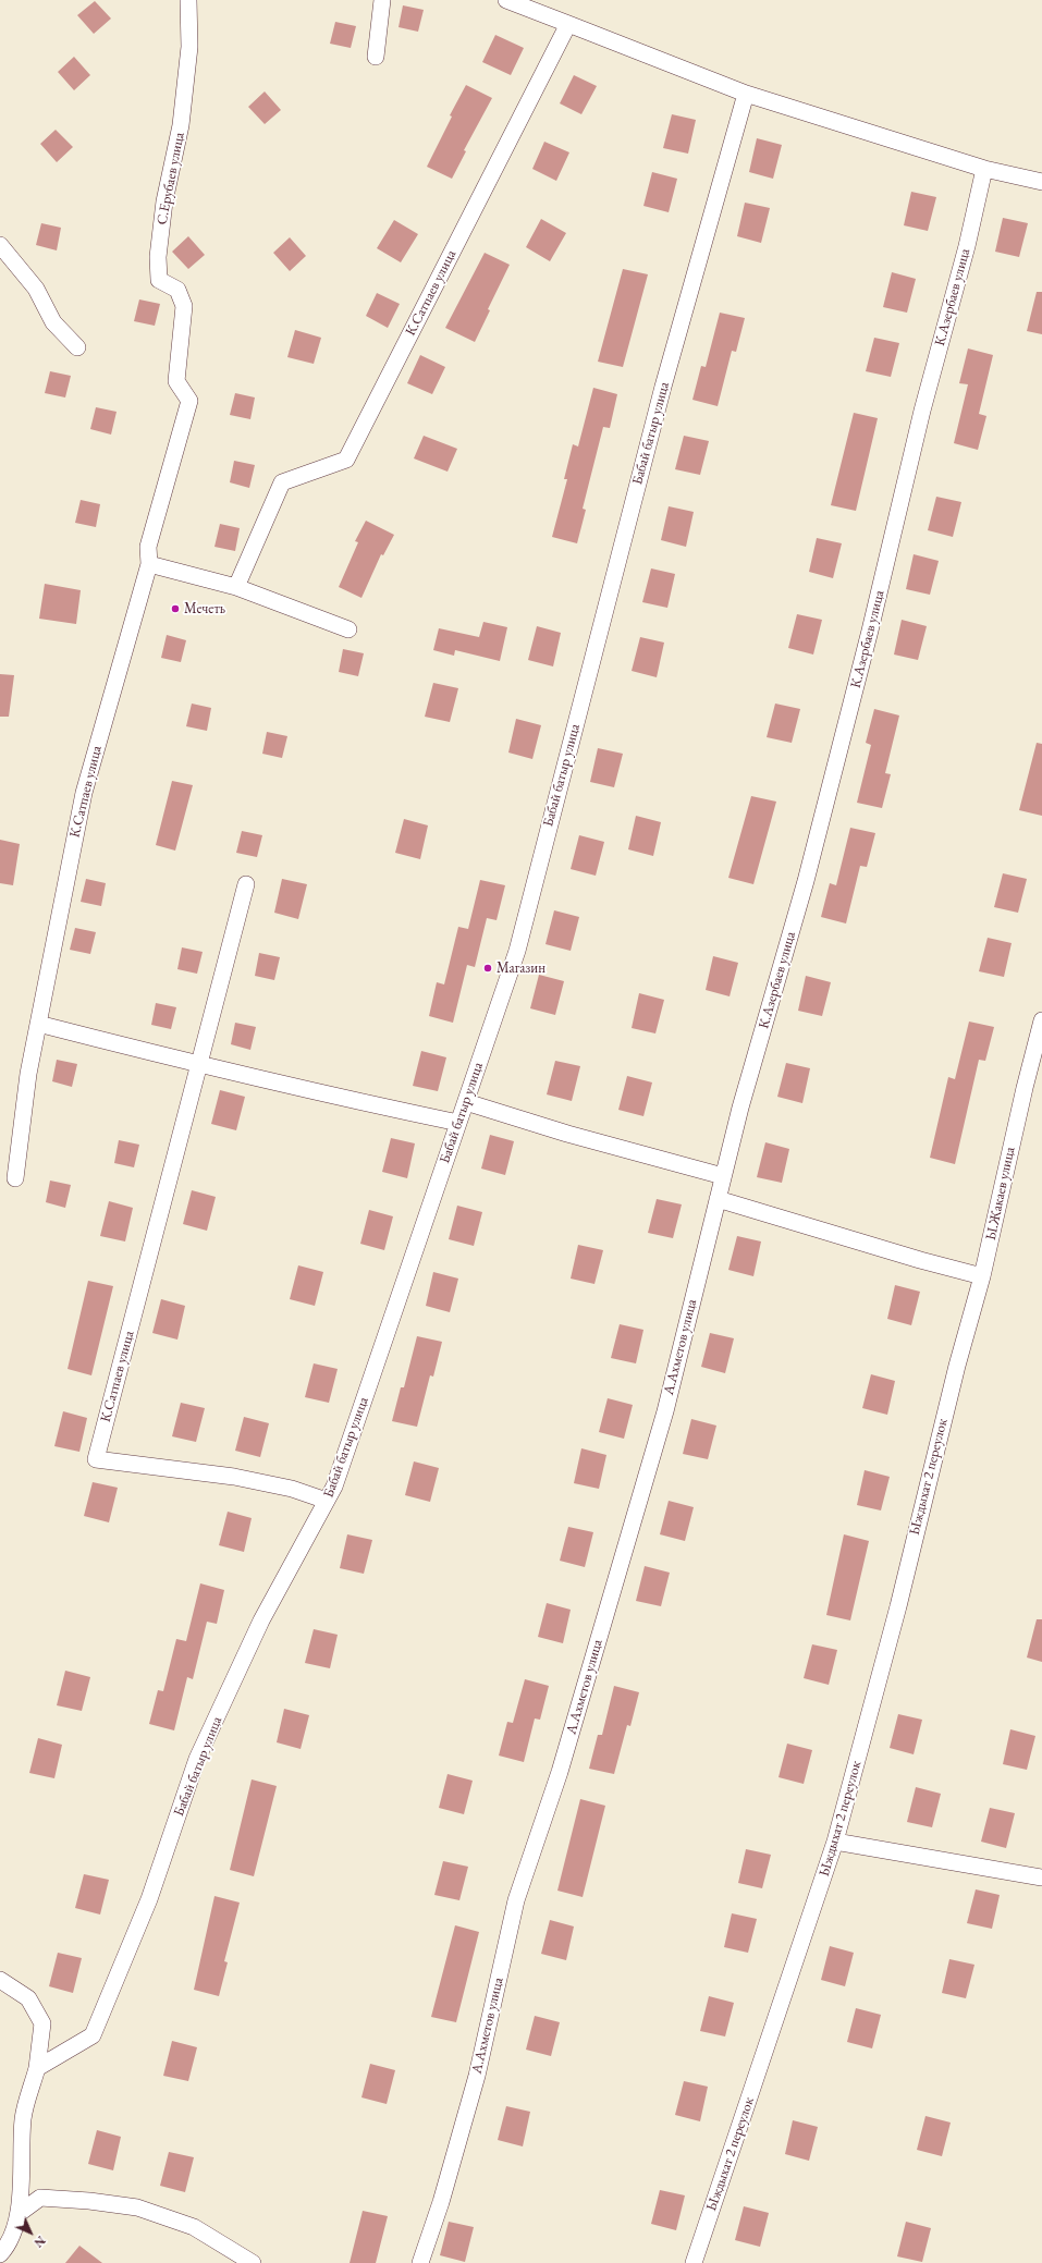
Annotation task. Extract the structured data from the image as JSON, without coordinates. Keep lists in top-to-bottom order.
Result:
{
  "streets": {
    "street": [
      "С.Ерубаев улица",
      "К.Сатпаев улица",
      "К.Азербаев улица",
      "Бабай батыр улица",
      "Ы.Жакаев улица",
      "А.Ахметов улица",
      "Ыждыхат 2 переулок"
    ]
  },
  "crossings": [
    ["С.Ерубаев улица", "К.Сатпаев улица"],
    ["К.Сатпаев улица", "Бабай батыр улица"],
    ["К.Азербаев улица", "А.Ахметов улица"],
    ["Ы.Жакаев улица", "Ыждыхат 2 переулок"]
  ],
  "places": ["Мечеть", "Магазин"],
  "north": "bottom right"
}
